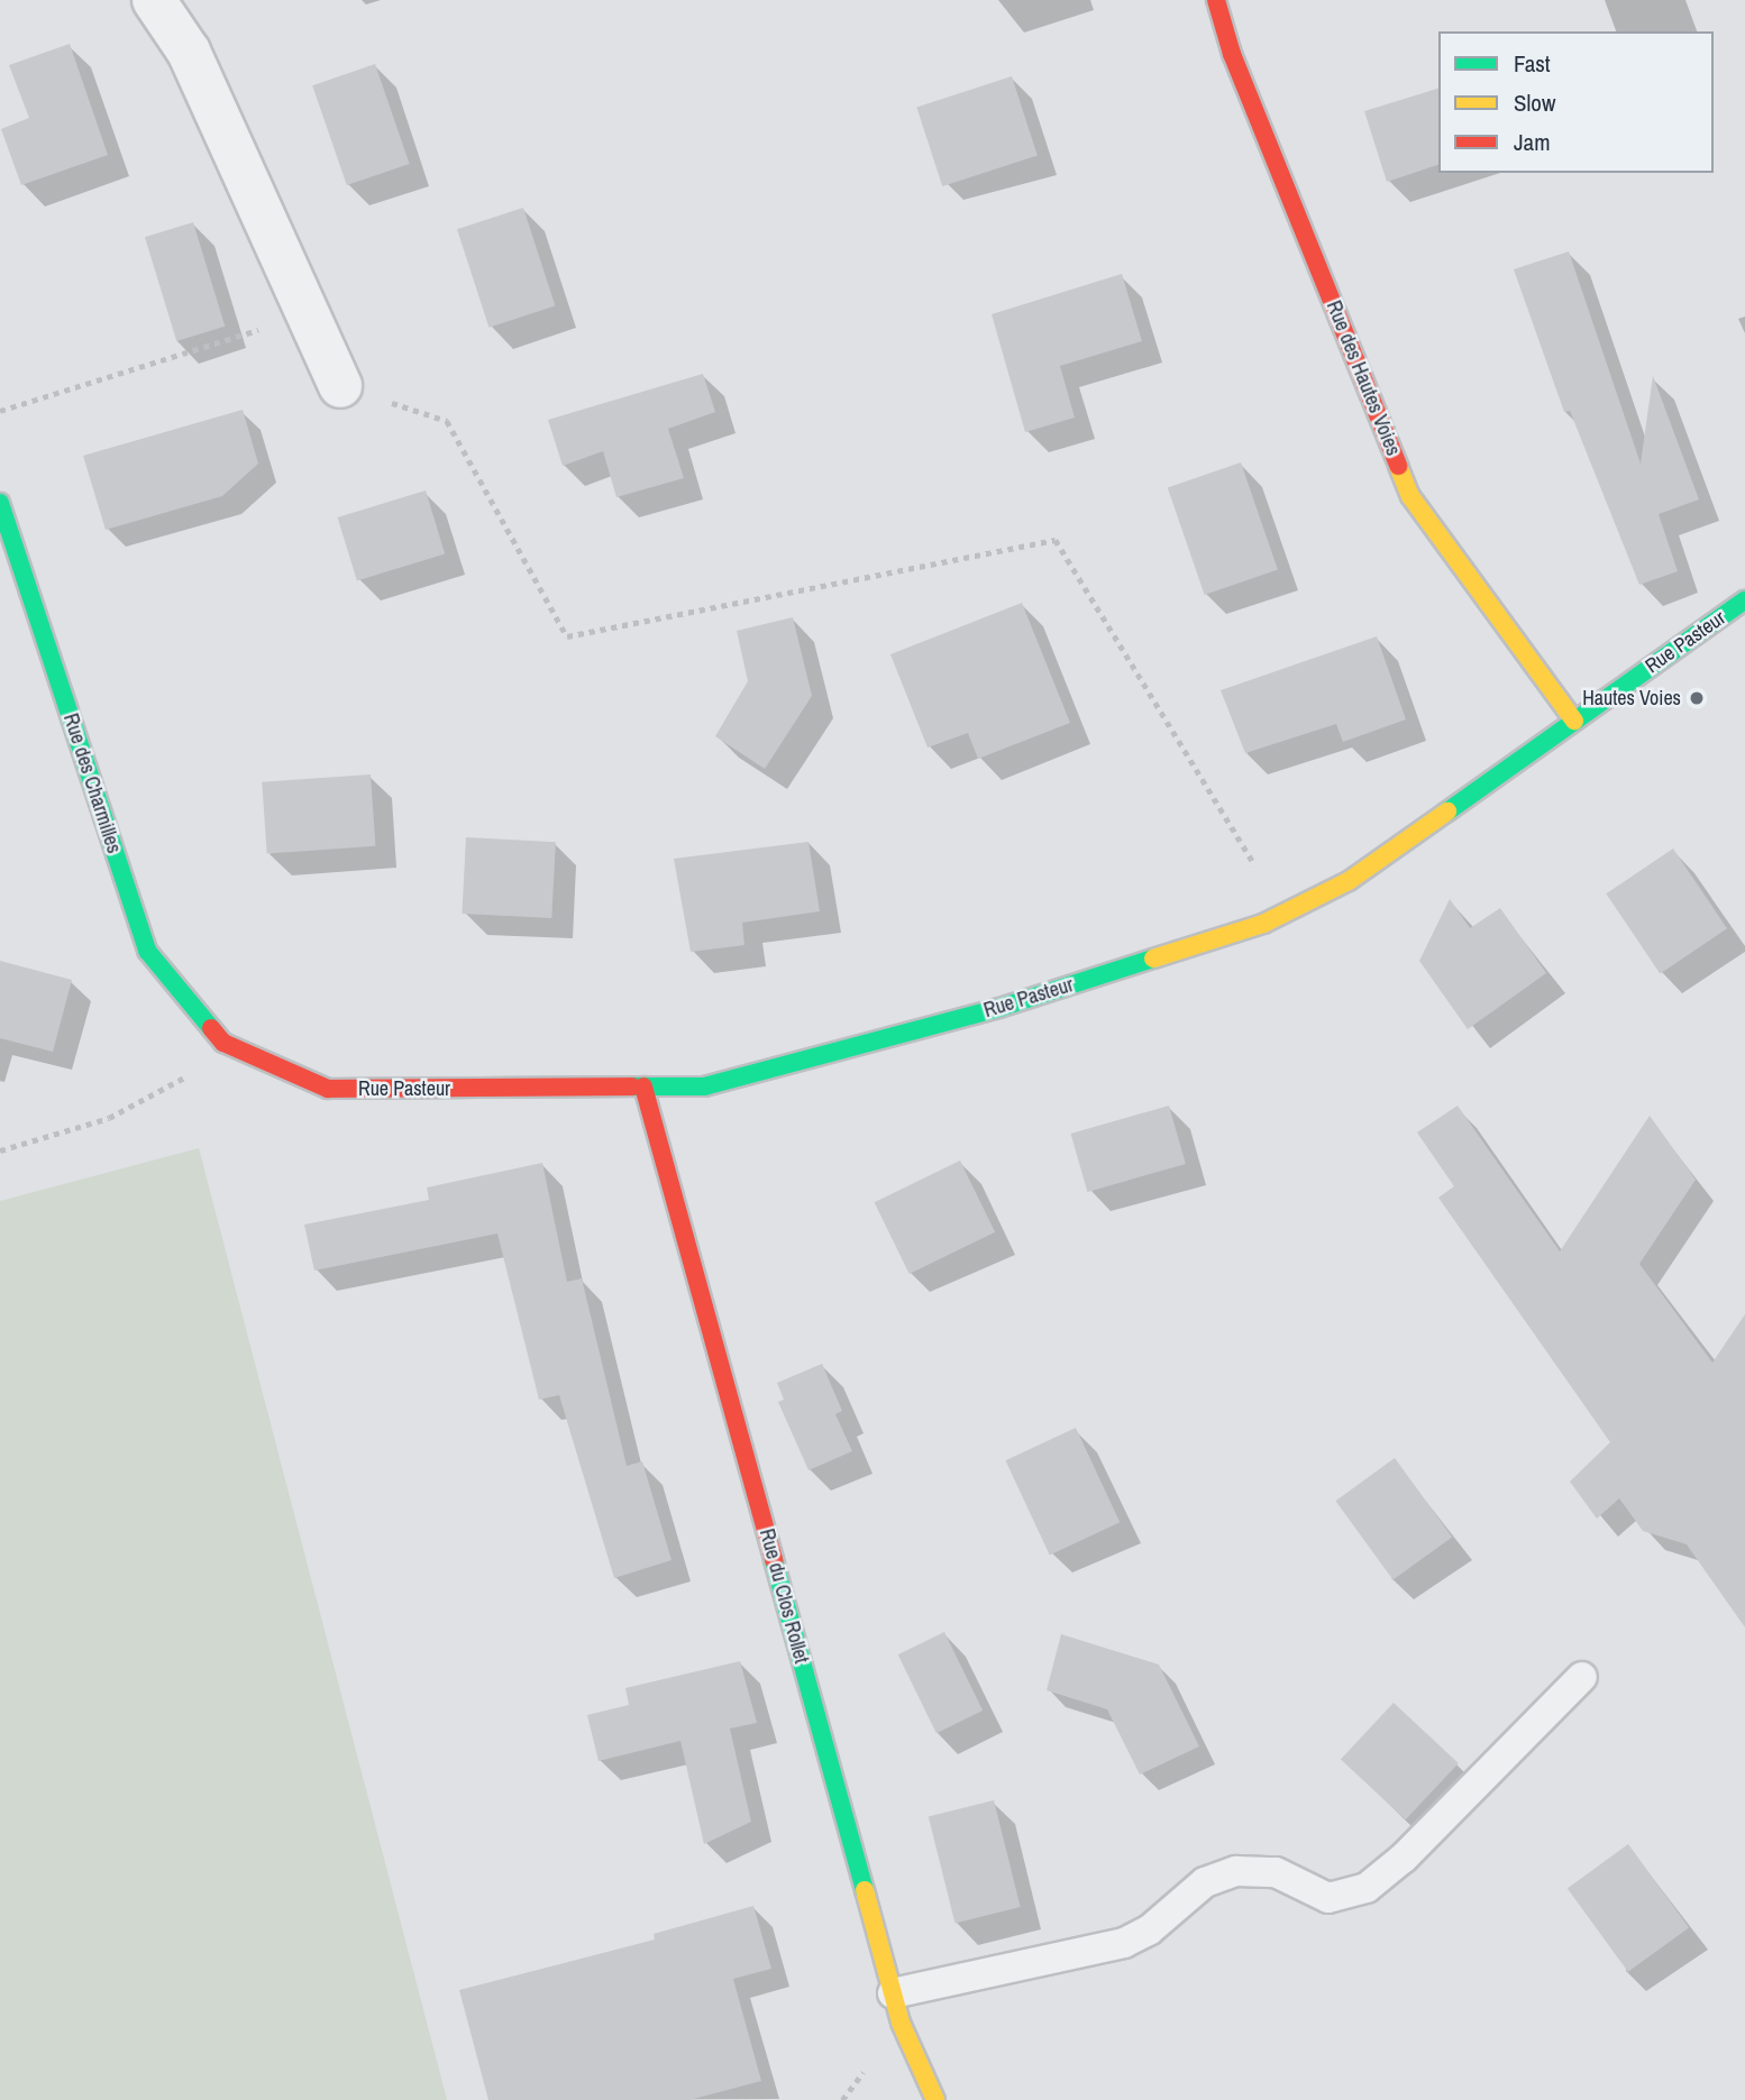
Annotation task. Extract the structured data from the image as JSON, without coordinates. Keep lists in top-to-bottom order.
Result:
{
  "streets": {
    "street": [
      "Rue des Hautes Voies",
      "Rue Pasteur",
      "Rue des Charmilles",
      "Rue du Clos Rollet"
    ]
  },
  "crossings": [
    ["Rue des Hautes Voies", "Rue Pasteur"],
    ["Rue Pasteur", "Rue des Charmilles"],
    ["Rue Pasteur", "Rue du Clos Rollet"]
  ],
  "places": ["Hautes Voies"],
  "legend": ["Fast", "Slow", "Jam"]
}
